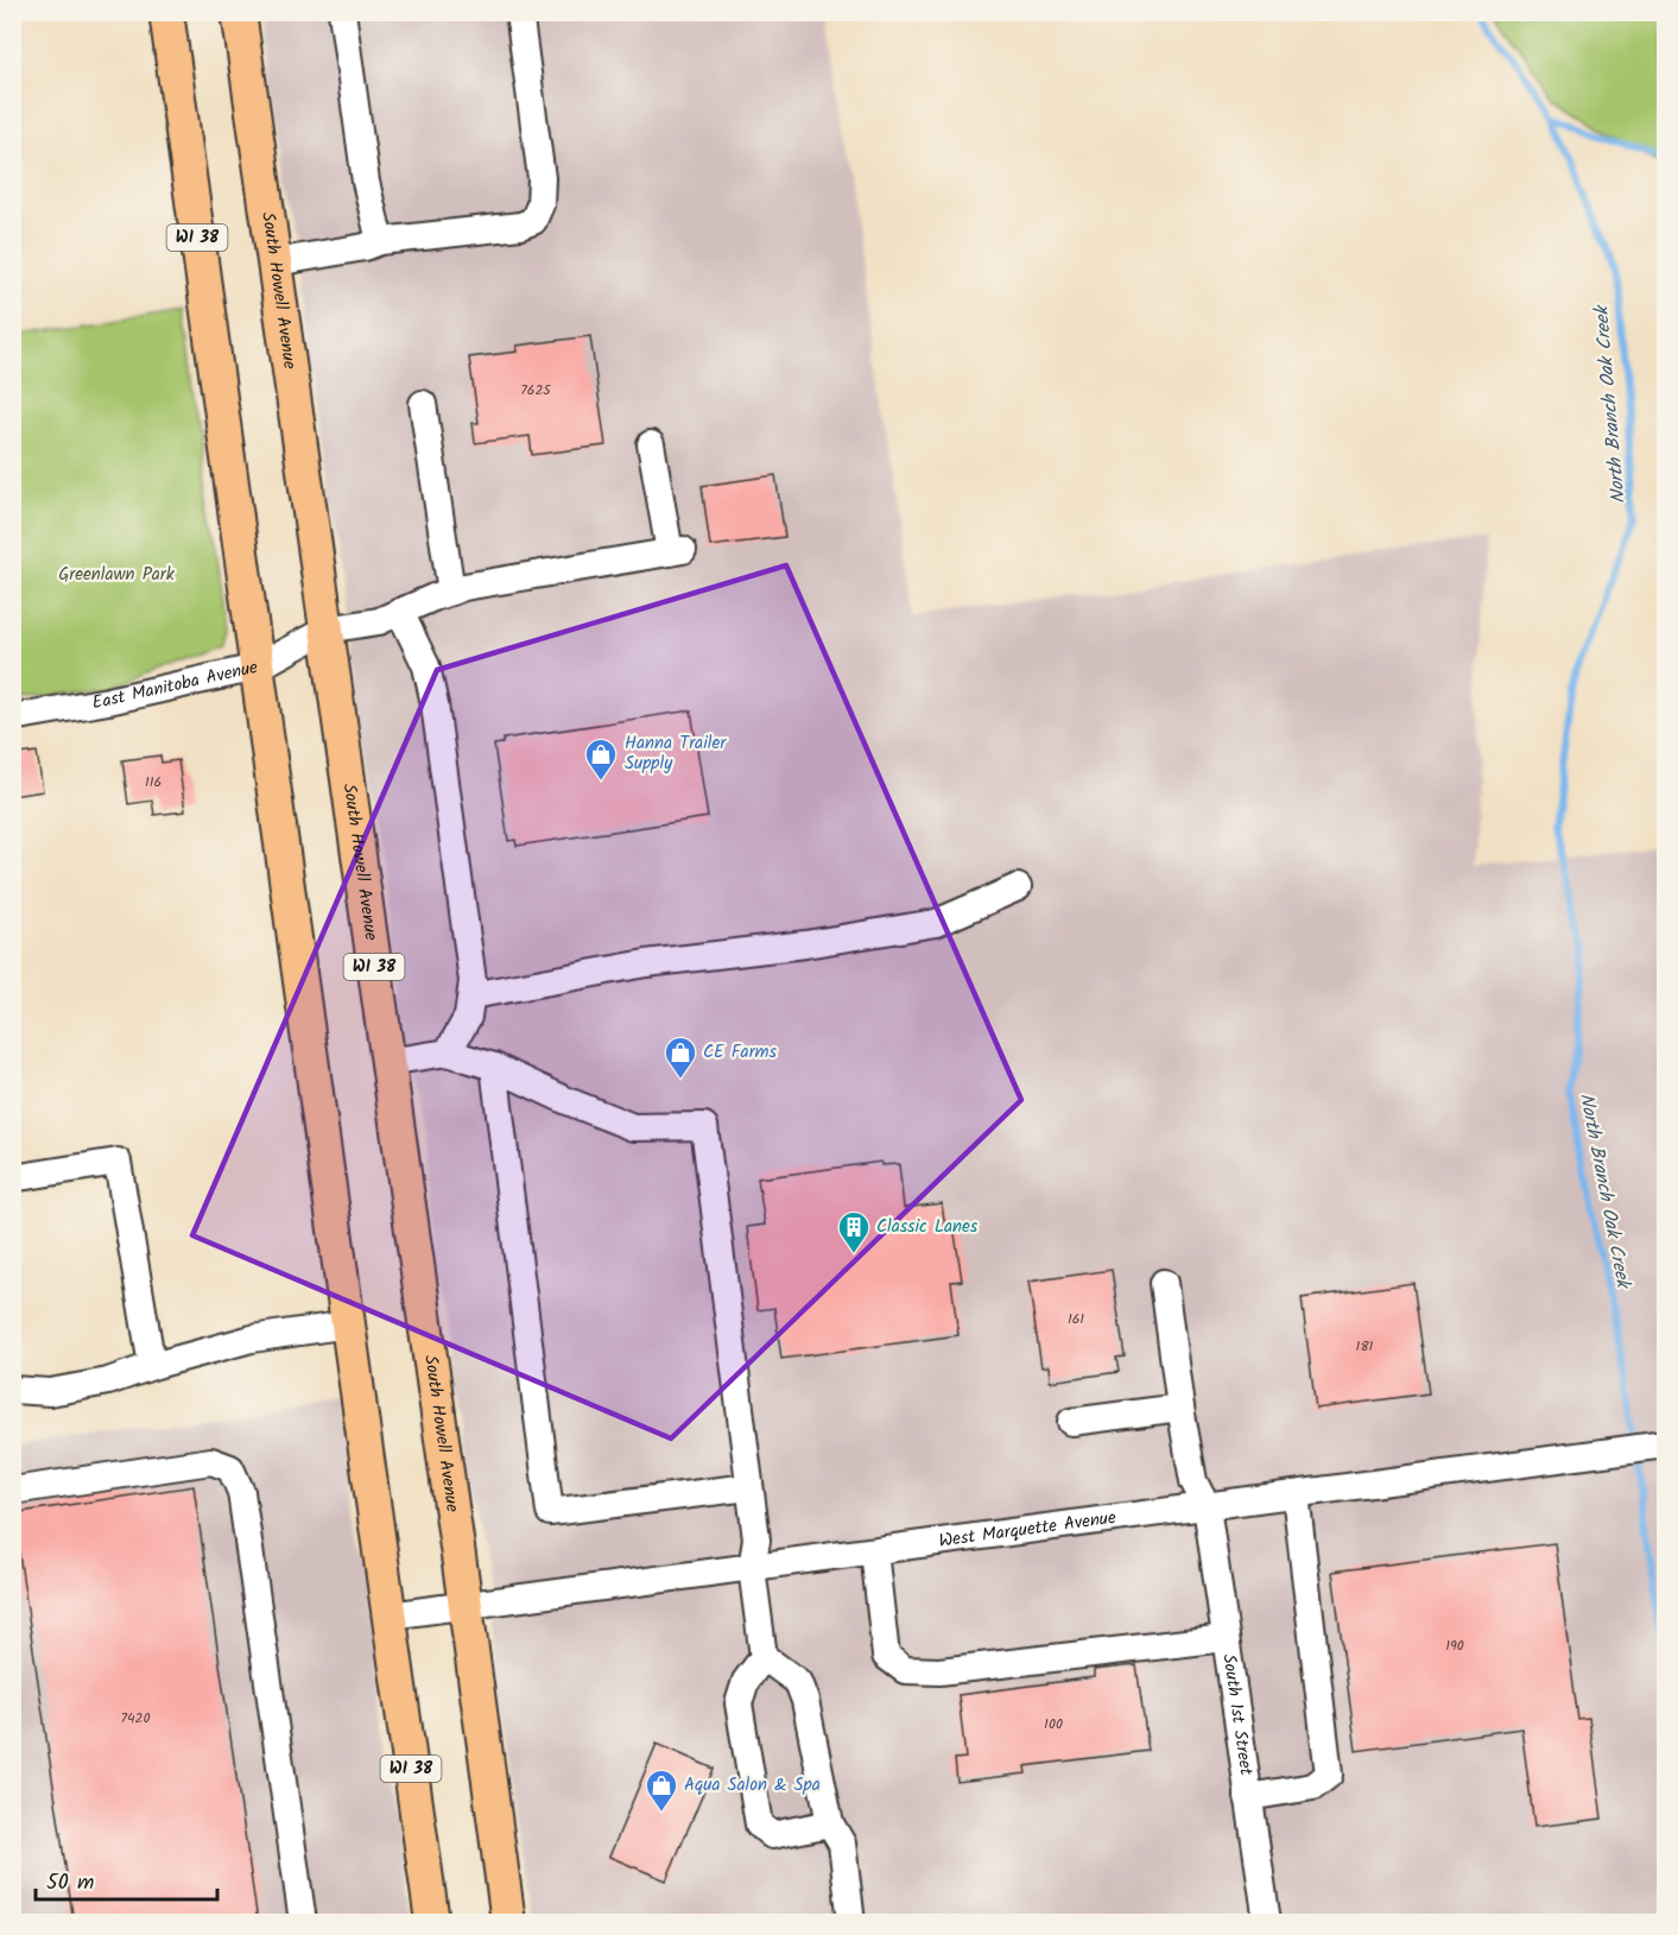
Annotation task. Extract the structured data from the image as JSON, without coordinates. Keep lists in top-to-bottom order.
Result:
{
  "streets": {
    "main road": ["WI 38", "South Howell Avenue"],
    "street": ["East Manitoba Avenue", "West Marquette Avenue", "South 1st Street"]
  },
  "crossings": [
    ["WI 38", "East Manitoba Avenue"],
    ["WI 38", "West Marquette Avenue"],
    ["South Howell Avenue", "East Manitoba Avenue"],
    ["South Howell Avenue", "West Marquette Avenue"],
    ["West Marquette Avenue", "South 1st Street"]
  ],
  "water": ["North Branch Oak Creek"],
  "parks": ["Greenlawn Park"],
  "places": {
    "shop": ["Hanna Trailer Supply", "CE Farms", "Aqua Salon & Spa"],
    "building": ["Classic Lanes"]
  },
  "house_numbers": [
    "7625",
    "116",
    "161",
    "181",
    "190",
    "7420",
    "100"
  ],
  "scale_bar": "50 m"
}
